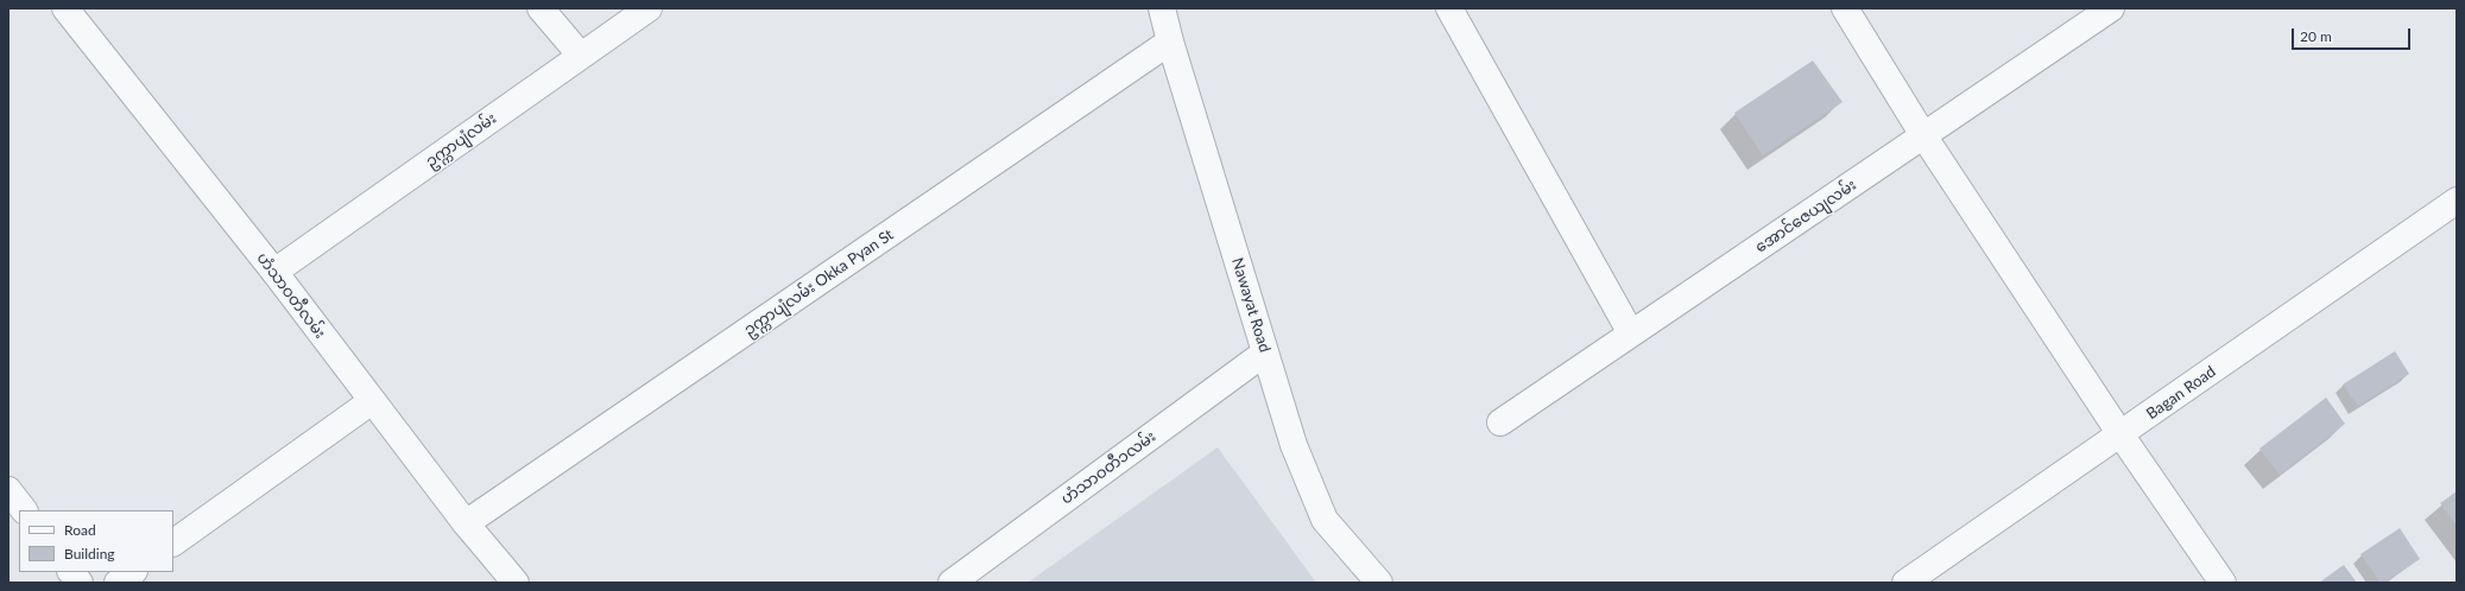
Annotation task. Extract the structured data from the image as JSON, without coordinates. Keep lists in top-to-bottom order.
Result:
{
  "streets": {
    "street": [
      "ဥက္ကာပျံလမ်း",
      "အောင်ဇေယျလမ်း",
      "ဥက္ကာပျံလမ်း Okka Pyan St",
      "ဟံသာဝတီလမ်း",
      "Nawayat Road",
      "Bagan Road",
      "ဟံသာဝတီ၁လမ်း"
    ]
  },
  "crossings": [
    ["ဥက္ကာပျံလမ်း", "ဟံသာဝတီလမ်း"],
    ["ဥက္ကာပျံလမ်း Okka Pyan St", "ဟံသာဝတီလမ်း"],
    ["ဥက္ကာပျံလမ်း Okka Pyan St", "Nawayat Road"],
    ["Nawayat Road", "ဟံသာဝတီ၁လမ်း"]
  ],
  "legend": ["Road", "Building"],
  "scale_bar": "20 m"
}
